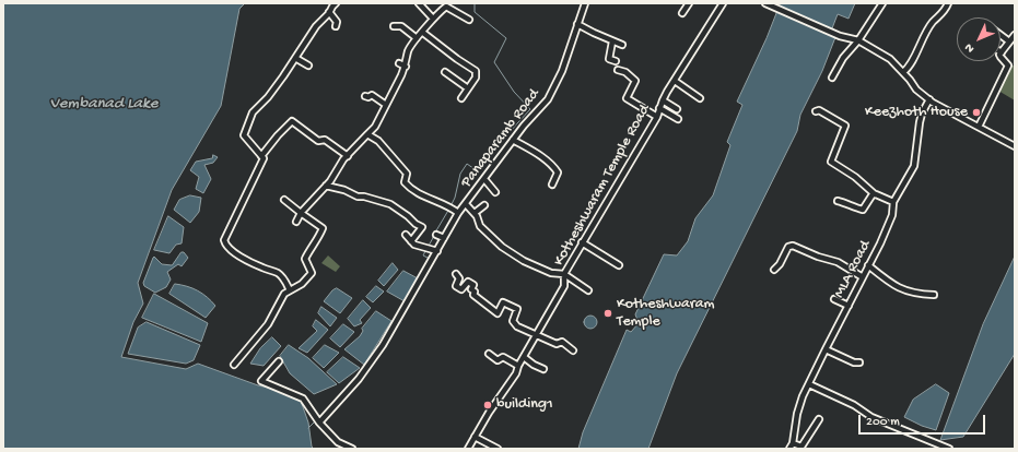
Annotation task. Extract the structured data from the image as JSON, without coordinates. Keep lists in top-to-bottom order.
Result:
{
  "streets": {
    "street": ["Panaparamb Road", "Kotheshwaram Temple Road", "MLA Road"]
  },
  "water": ["Vembanad Lake"],
  "places": ["Keezhoth House", "Kotheshwaram Temple", "building1"],
  "scale_bar": "200 m",
  "north": "bottom left"
}
